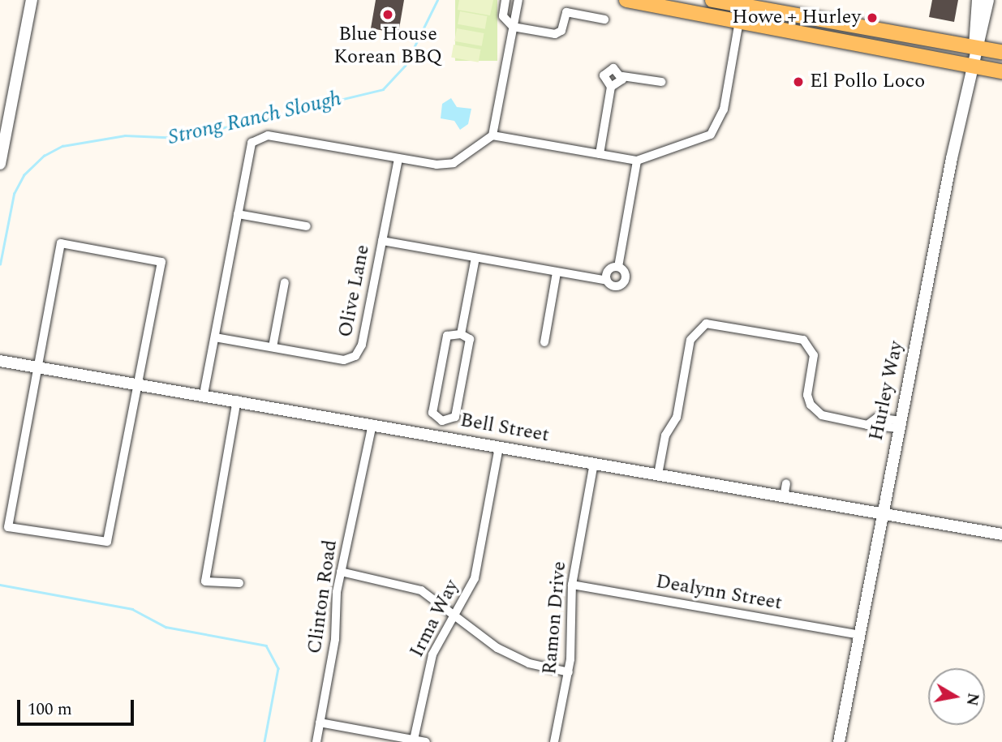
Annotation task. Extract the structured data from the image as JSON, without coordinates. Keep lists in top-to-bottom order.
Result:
{
  "streets": {
    "street": [
      "Olive Lane",
      "Hurley Way",
      "Bell Street",
      "Dealynn Street",
      "Clinton Road",
      "Ramon Drive",
      "Irma Way"
    ]
  },
  "crossings": [
    ["Hurley Way", "Bell Street"],
    ["Hurley Way", "Dealynn Street"],
    ["Bell Street", "Clinton Road"],
    ["Bell Street", "Ramon Drive"],
    ["Bell Street", "Irma Way"],
    ["Dealynn Street", "Ramon Drive"]
  ],
  "water": ["Strong Ranch Slough"],
  "places": ["Blue House Korean BBQ", "Howe + Hurley", "El Pollo Loco"],
  "scale_bar": "100 m",
  "north": "right"
}
